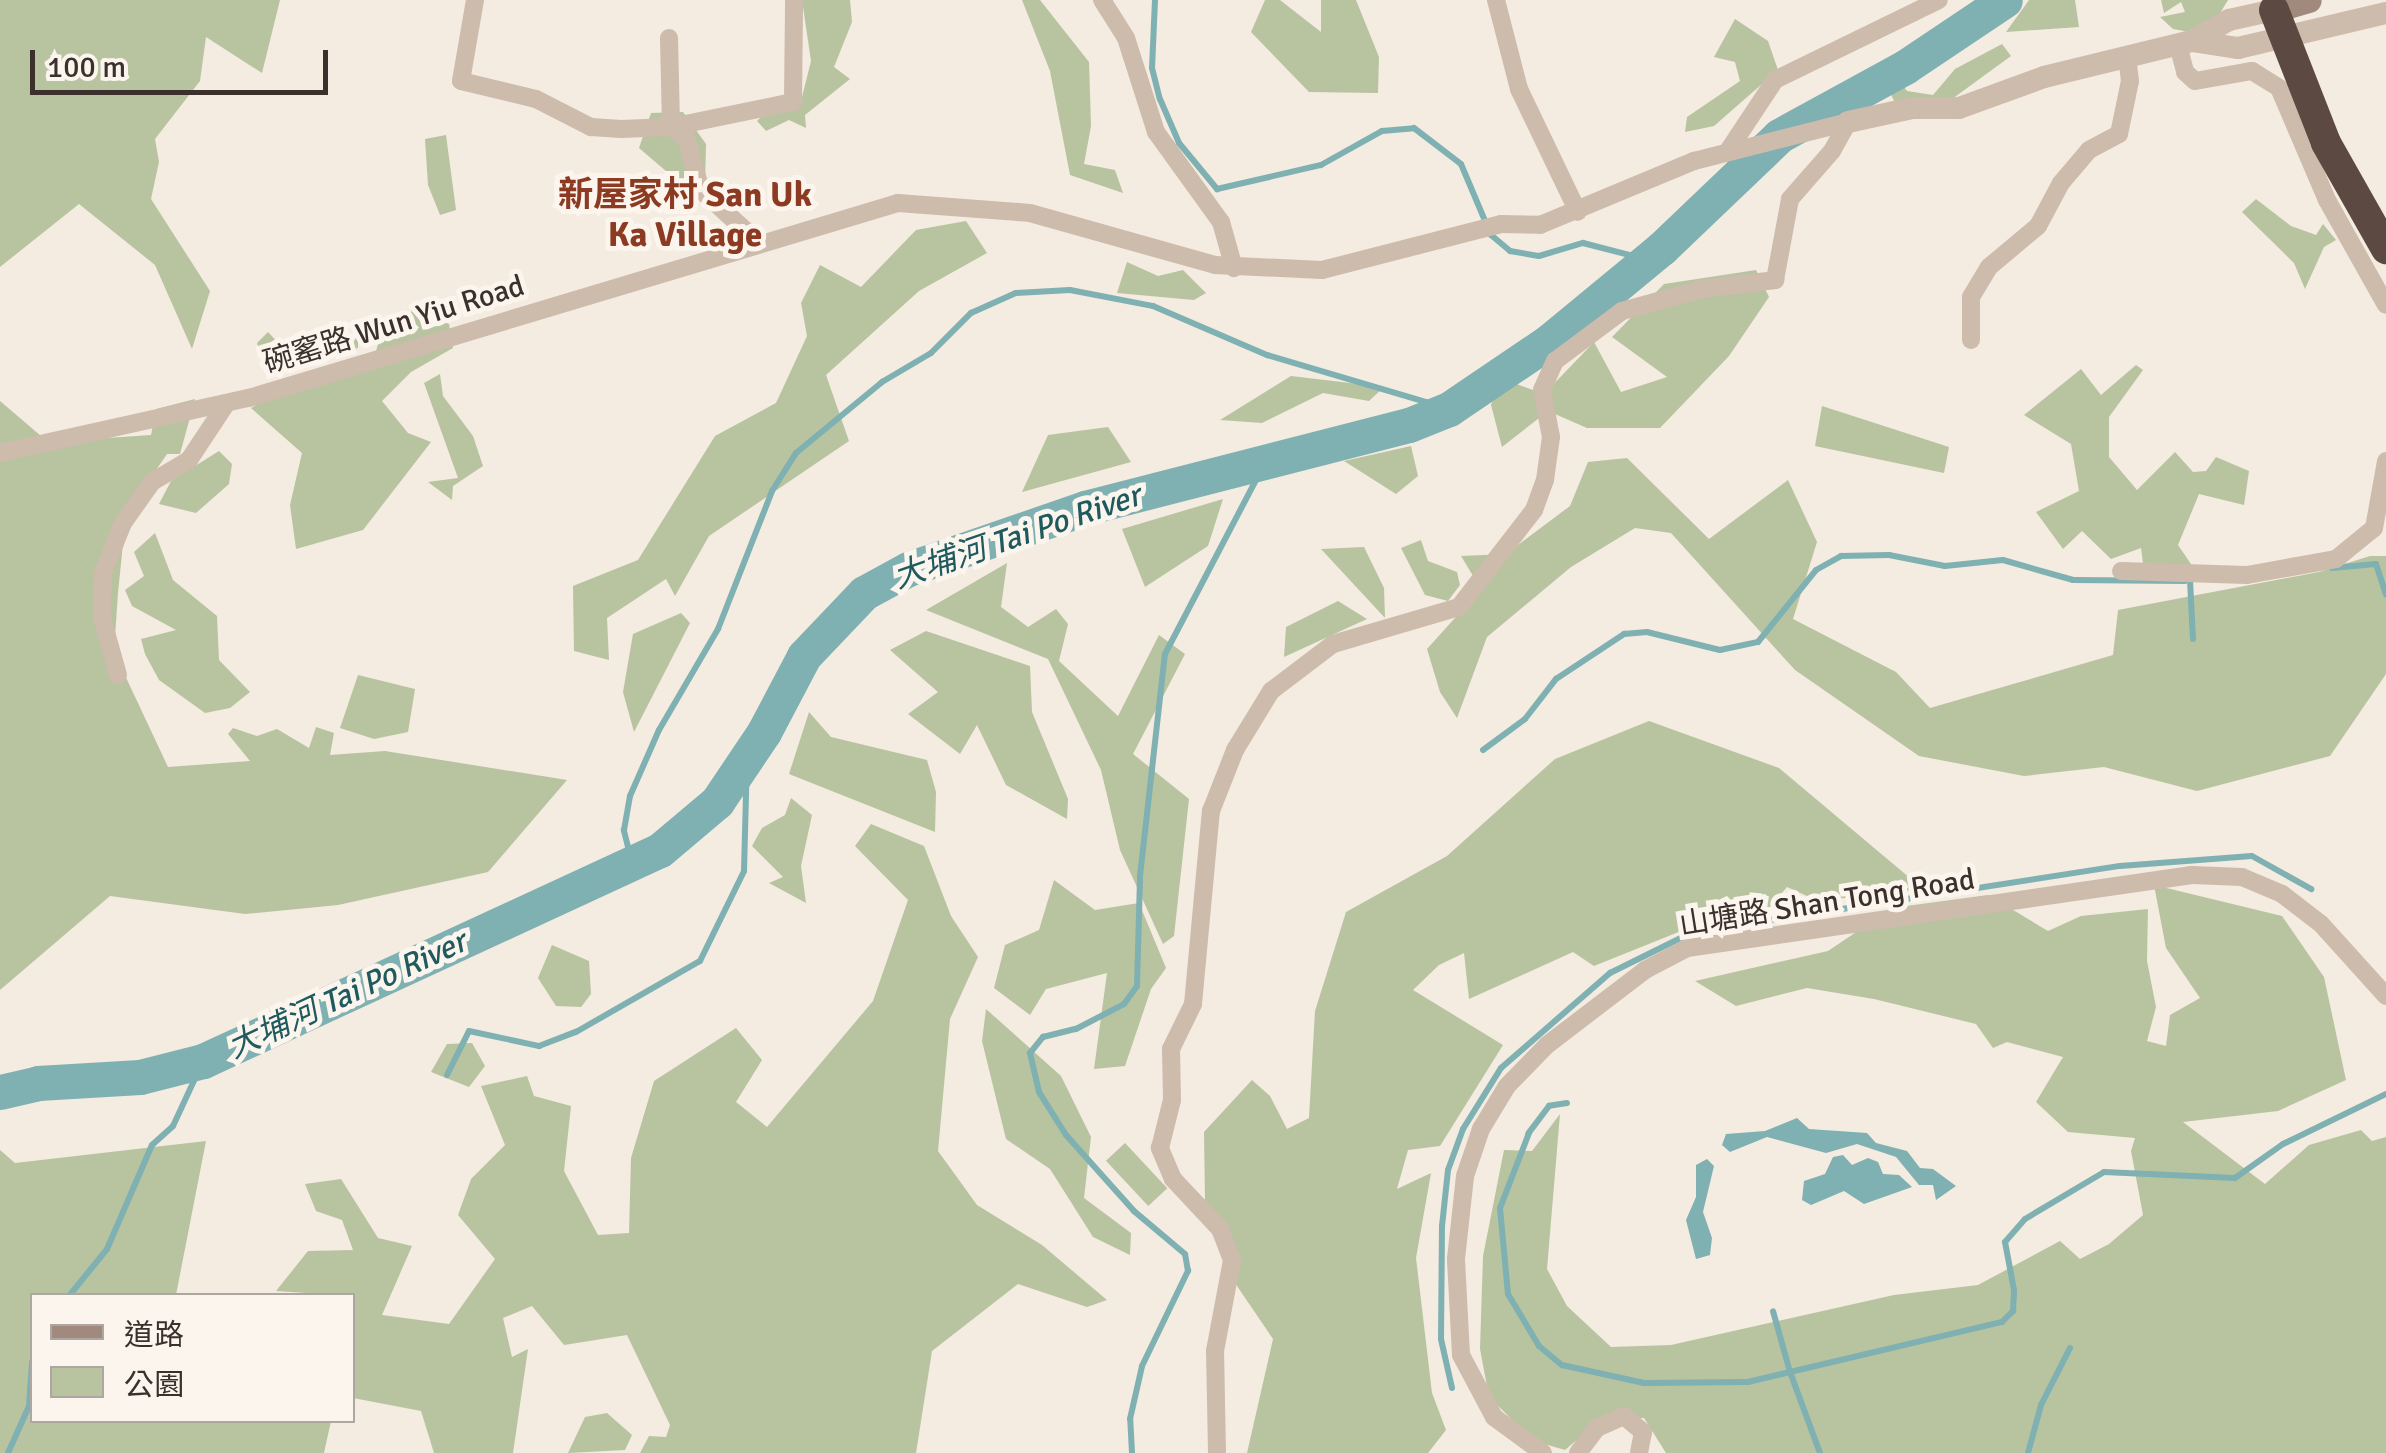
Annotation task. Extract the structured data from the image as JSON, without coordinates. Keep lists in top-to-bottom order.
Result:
{
  "streets": {
    "street": ["碗窰路 Wun Yiu Road", "山塘路 Shan Tong Road"]
  },
  "districts": ["新屋家村 San Uk Ka Village"],
  "water": ["大埔河 Tai Po River"],
  "legend": ["道路", "公園"],
  "scale_bar": "100 m"
}
